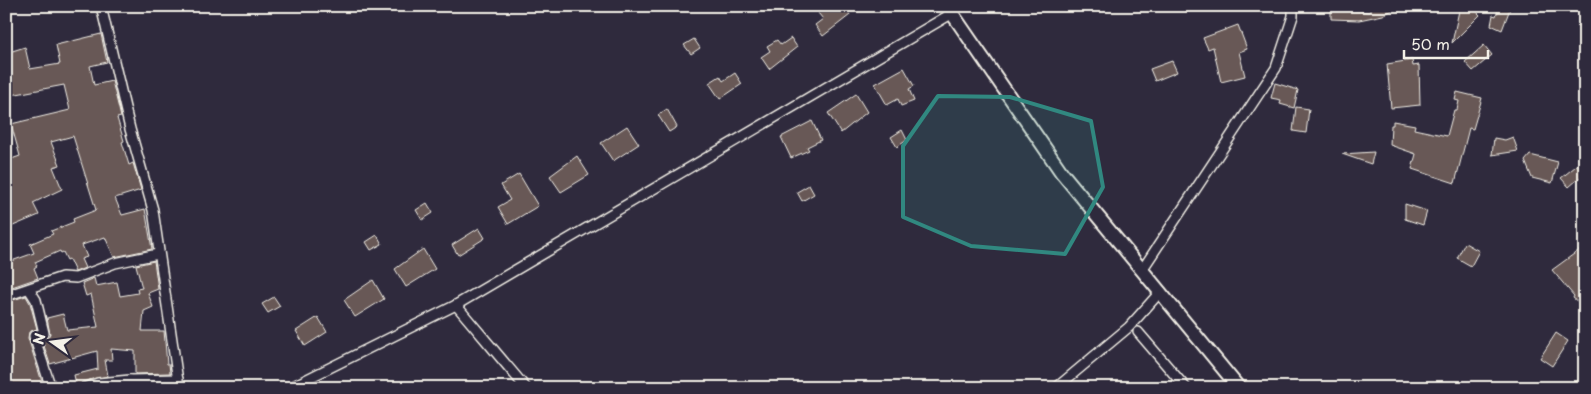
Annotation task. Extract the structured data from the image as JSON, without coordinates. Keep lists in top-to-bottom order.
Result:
{
  "scale_bar": "50 m",
  "north": "left"
}
